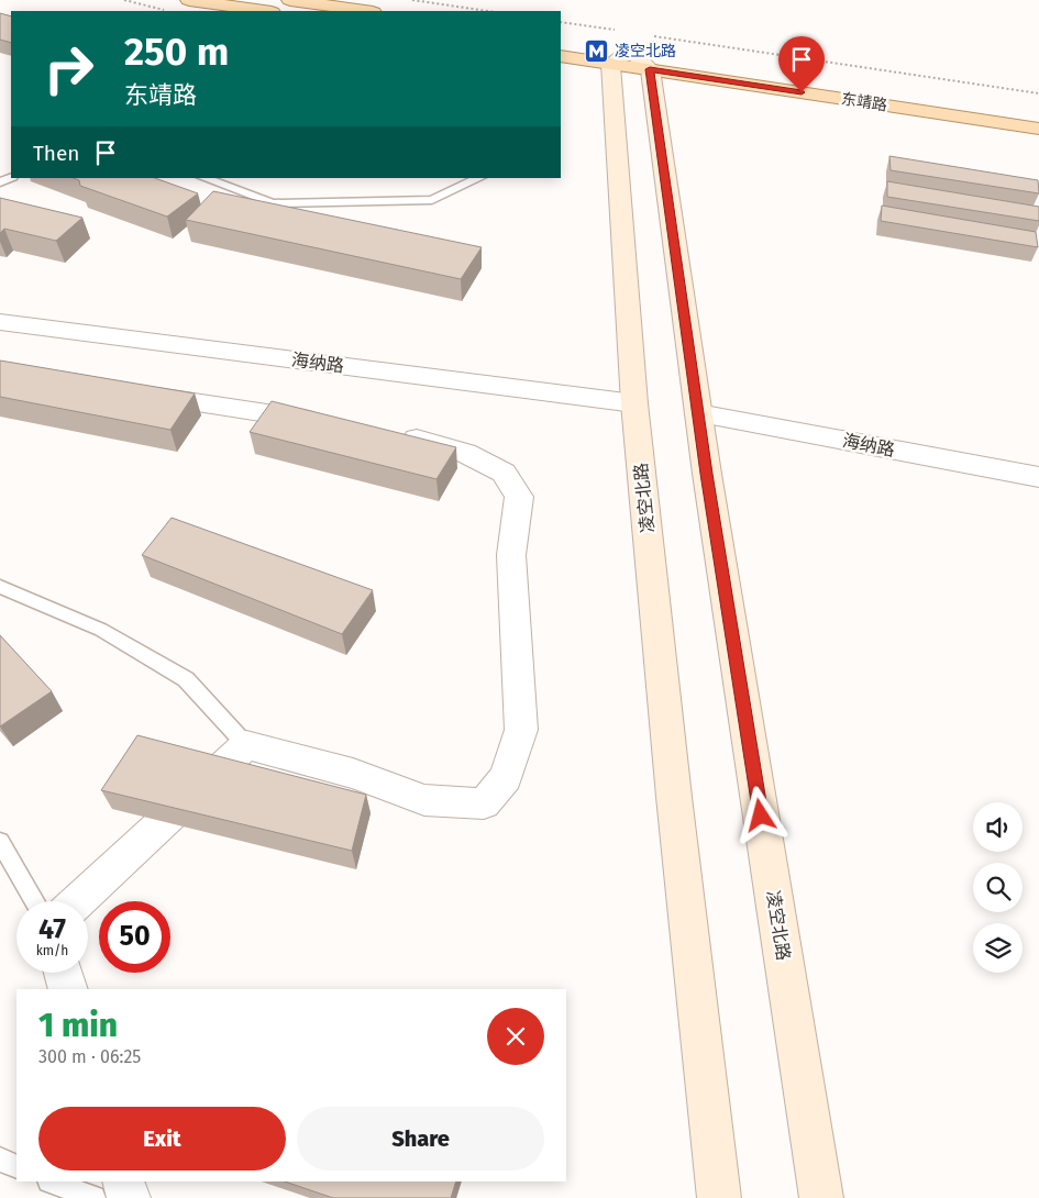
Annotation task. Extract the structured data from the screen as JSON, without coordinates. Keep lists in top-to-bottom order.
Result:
{
  "streets": {
    "main road": ["东靖路", "凌空北路"],
    "street": ["海纳路"]
  },
  "crossings": [
    ["东靖路", "凌空北路"],
    ["海纳路", "凌空北路"]
  ],
  "places": {
    "metro station": ["凌空北路"]
  },
  "page": {
    "turn": ["250 m", "东靖路"],
    "then": "Then",
    "speed": "47 km/h",
    "limit": "50",
    "heading": ["1 min", "300 m · 06:25"],
    "buttons": ["Exit", "Share"]
  }
}
